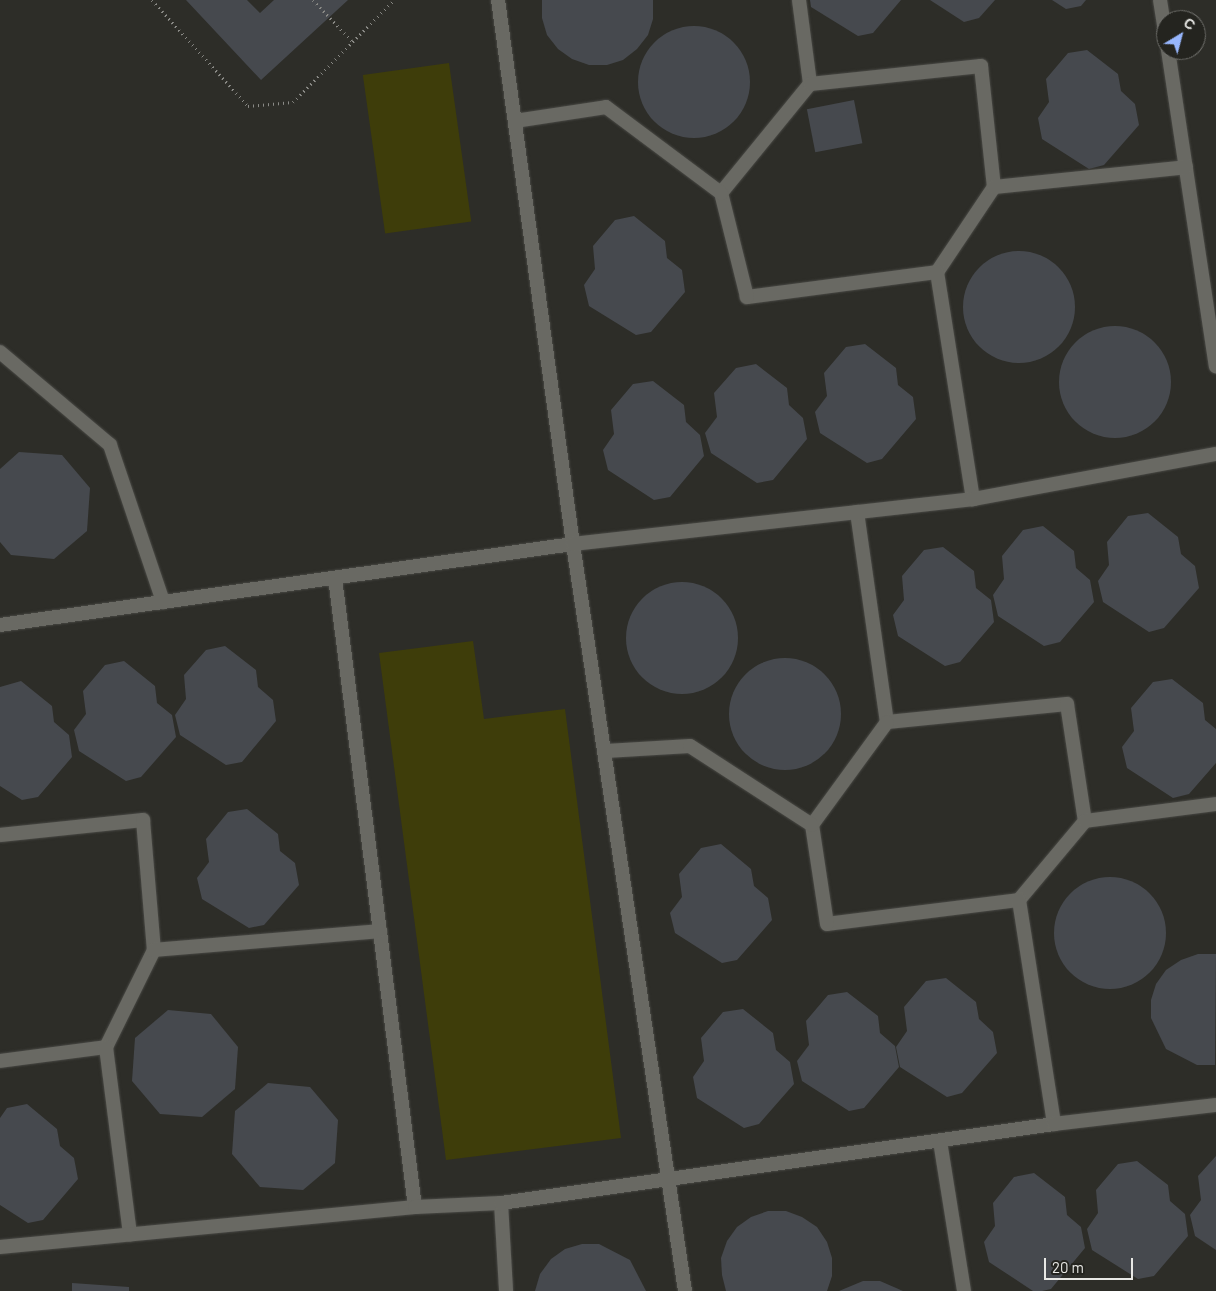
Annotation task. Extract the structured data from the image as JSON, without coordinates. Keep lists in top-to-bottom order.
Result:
{
  "scale_bar": "20 m",
  "north": "top right"
}
